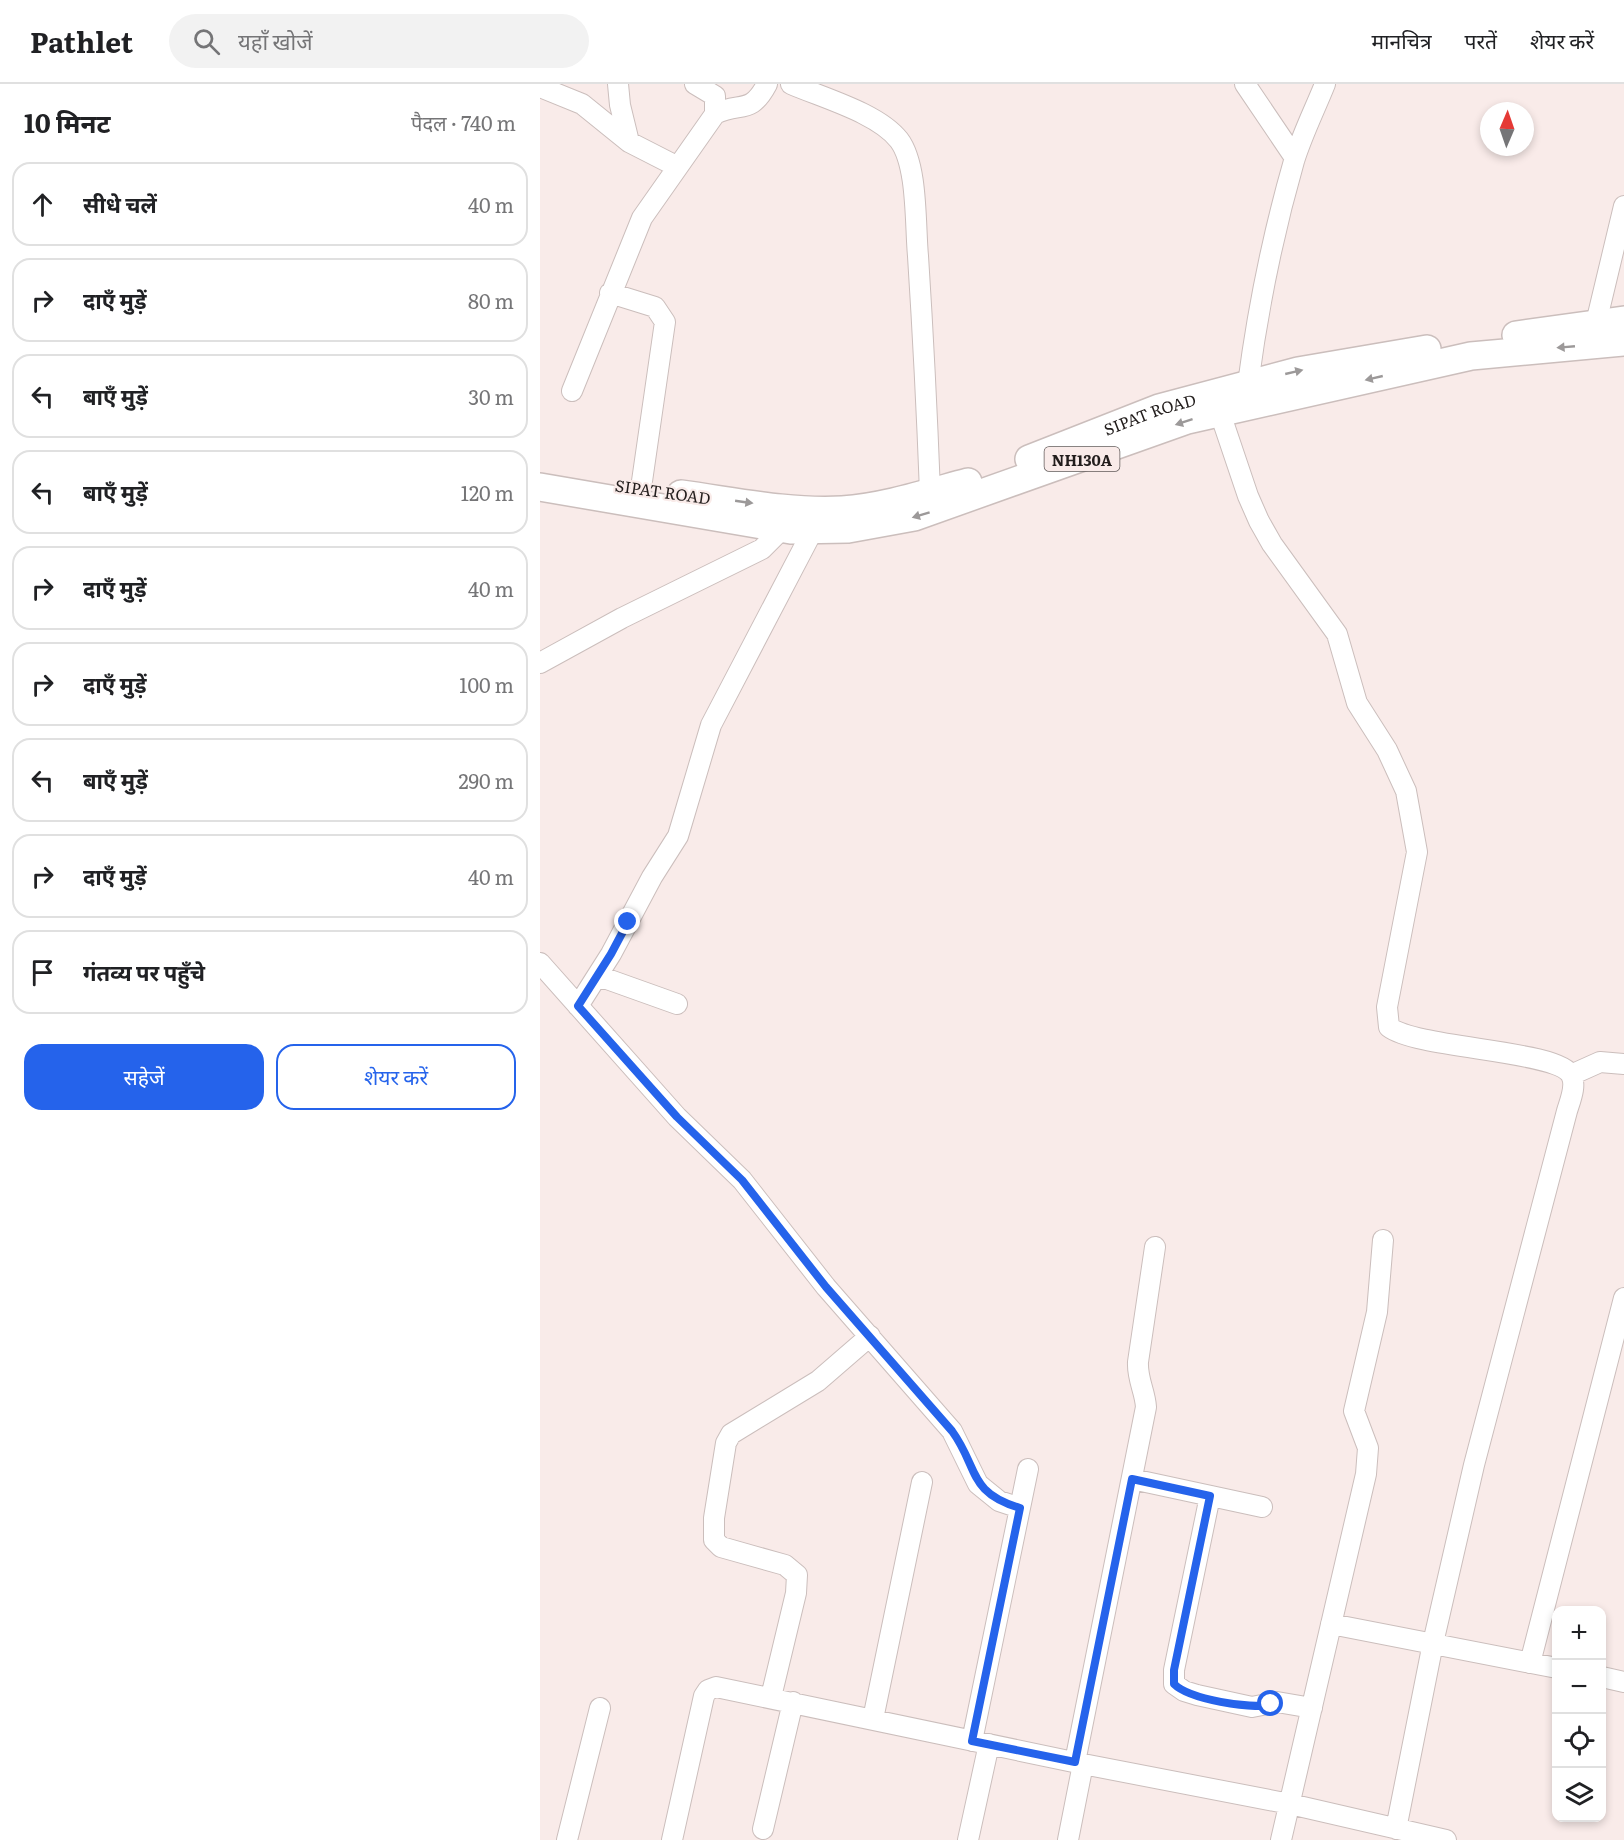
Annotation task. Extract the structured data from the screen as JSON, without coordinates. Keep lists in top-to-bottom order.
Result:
{
  "streets": {
    "highway": ["SIPAT ROAD", "NH130A"]
  },
  "north": "top",
  "page": {
    "header": "Pathlet",
    "search": "यहाँ खोजें",
    "nav": ["मानचित्र", "परतें", "शेयर करें"],
    "heading": ["10 मिनट", "पैदल · 740 m"],
    "list": [
      ["सीधे चलें", "40 m"],
      ["दाएँ मुड़ें", "80 m"],
      ["बाएँ मुड़ें", "30 m"],
      ["बाएँ मुड़ें", "120 m"],
      ["दाएँ मुड़ें", "40 m"],
      ["दाएँ मुड़ें", "100 m"],
      ["बाएँ मुड़ें", "290 m"],
      ["दाएँ मुड़ें", "40 m"],
      "गंतव्य पर पहुँचे"
    ],
    "buttons": ["सहेजें", "शेयर करें"],
    "map_buttons": ["+", "−"]
  }
}
